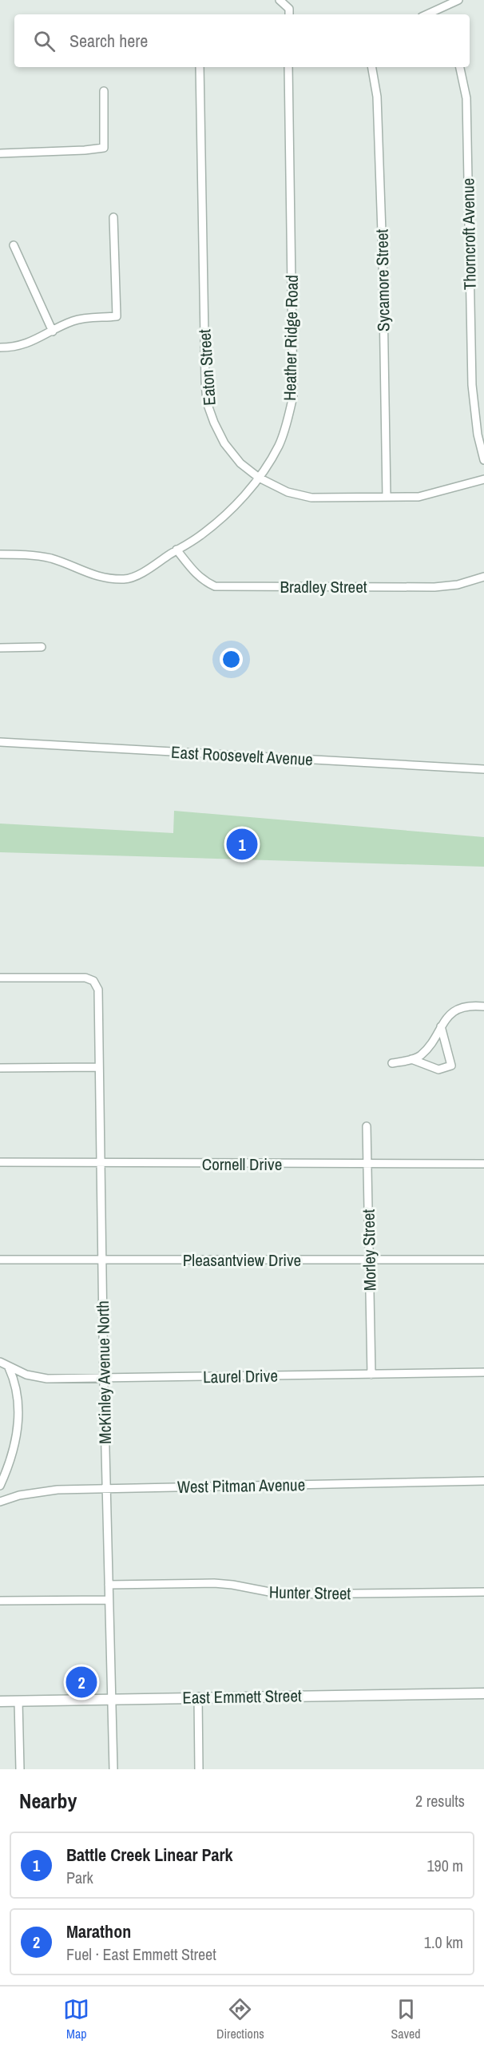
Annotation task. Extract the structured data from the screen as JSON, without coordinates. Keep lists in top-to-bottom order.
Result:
{
  "streets": {
    "street": [
      "Thorncroft Avenue",
      "Sycamore Street",
      "Heather Ridge Road",
      "Eaton Street",
      "Bradley Street",
      "East Roosevelt Avenue",
      "Cornell Drive",
      "Morley Street",
      "Pleasantview Drive",
      "McKinley Avenue North",
      "Laurel Drive",
      "West Pitman Avenue",
      "Hunter Street",
      "East Emmett Street"
    ]
  },
  "crossings": [
    ["Sycamore Street", "Eaton Street"],
    ["Heather Ridge Road", "Eaton Street"],
    ["Heather Ridge Road", "Bradley Street"],
    ["Cornell Drive", "Morley Street"],
    ["Cornell Drive", "McKinley Avenue North"],
    ["Morley Street", "Pleasantview Drive"],
    ["Morley Street", "Laurel Drive"],
    ["Pleasantview Drive", "McKinley Avenue North"],
    ["McKinley Avenue North", "Laurel Drive"],
    ["McKinley Avenue North", "West Pitman Avenue"],
    ["McKinley Avenue North", "Hunter Street"],
    ["McKinley Avenue North", "East Emmett Street"]
  ],
  "page": {
    "search": "Search here",
    "pins": ["1", "2"],
    "heading": ["Nearby", "2 results"],
    "list": [
      {
        "mark": "1",
        "name": "Battle Creek Linear Park",
        "note": "Park",
        "value": "190 m"
      },
      {
        "mark": "2",
        "name": "Marathon",
        "note": "Fuel · East Emmett Street",
        "value": "1.0 km"
      }
    ],
    "nav": ["Map", "Directions", "Saved"]
  }
}
